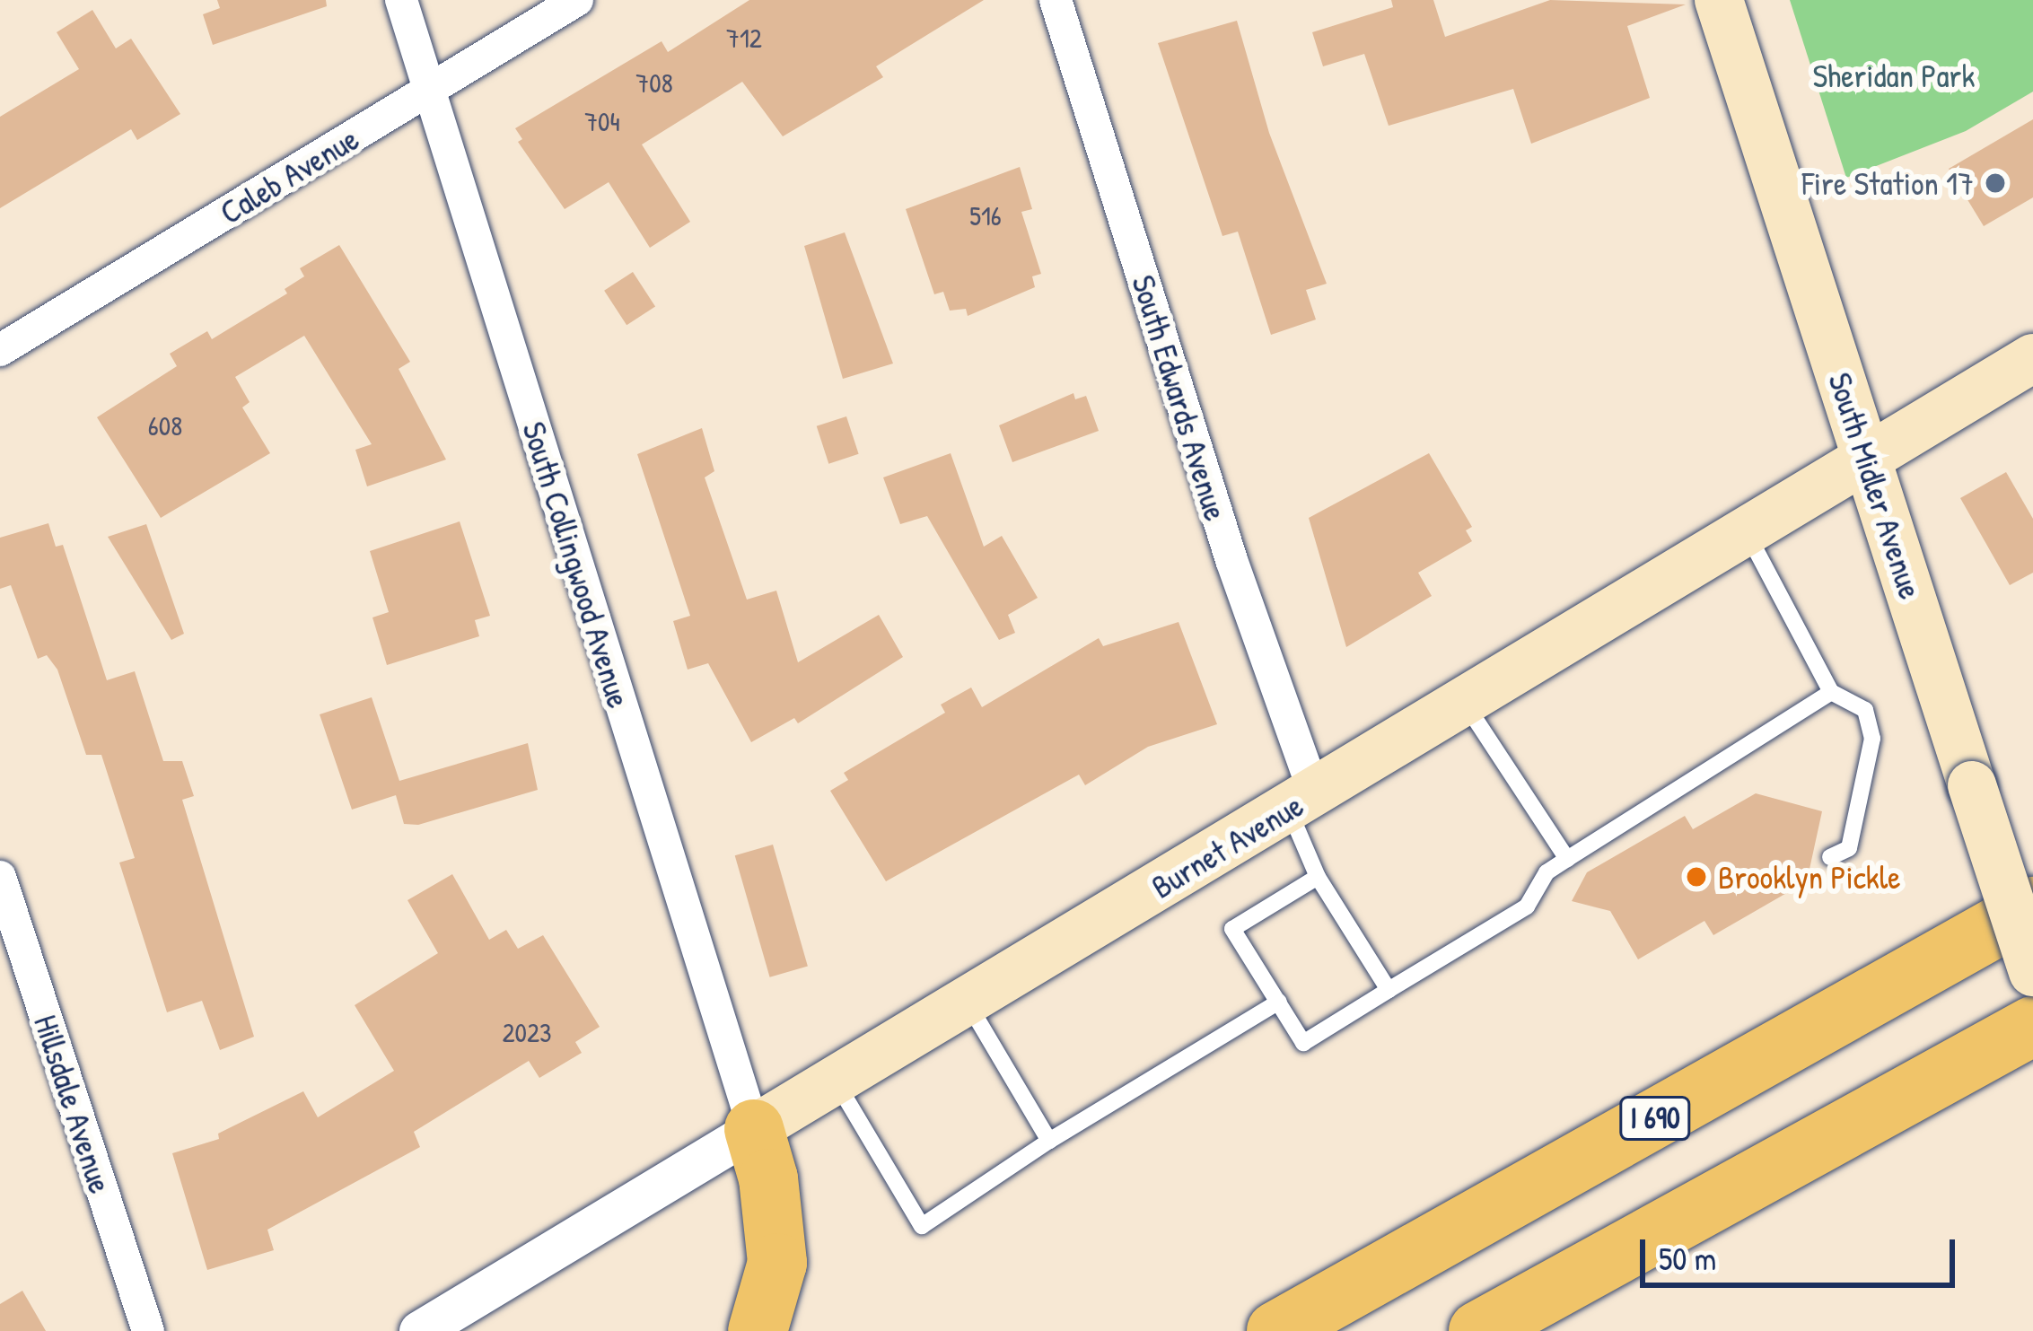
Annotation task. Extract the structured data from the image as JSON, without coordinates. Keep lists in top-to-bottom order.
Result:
{
  "streets": {
    "highway": ["I 690"],
    "main road": ["South Midler Avenue", "Burnet Avenue"],
    "street": [
      "Caleb Avenue",
      "South Edwards Avenue",
      "South Collingwood Avenue",
      "Hillsdale Avenue"
    ]
  },
  "crossings": [
    ["Caleb Avenue", "South Collingwood Avenue"],
    ["South Edwards Avenue", "Burnet Avenue"],
    ["South Midler Avenue", "Burnet Avenue"],
    ["South Collingwood Avenue", "Burnet Avenue"]
  ],
  "parks": ["Sheridan Park"],
  "places": ["Fire Station 17", "Brooklyn Pickle"],
  "house_numbers": [
    "712",
    "708",
    "704",
    "516",
    "608",
    "2023"
  ],
  "scale_bar": "50 m"
}
